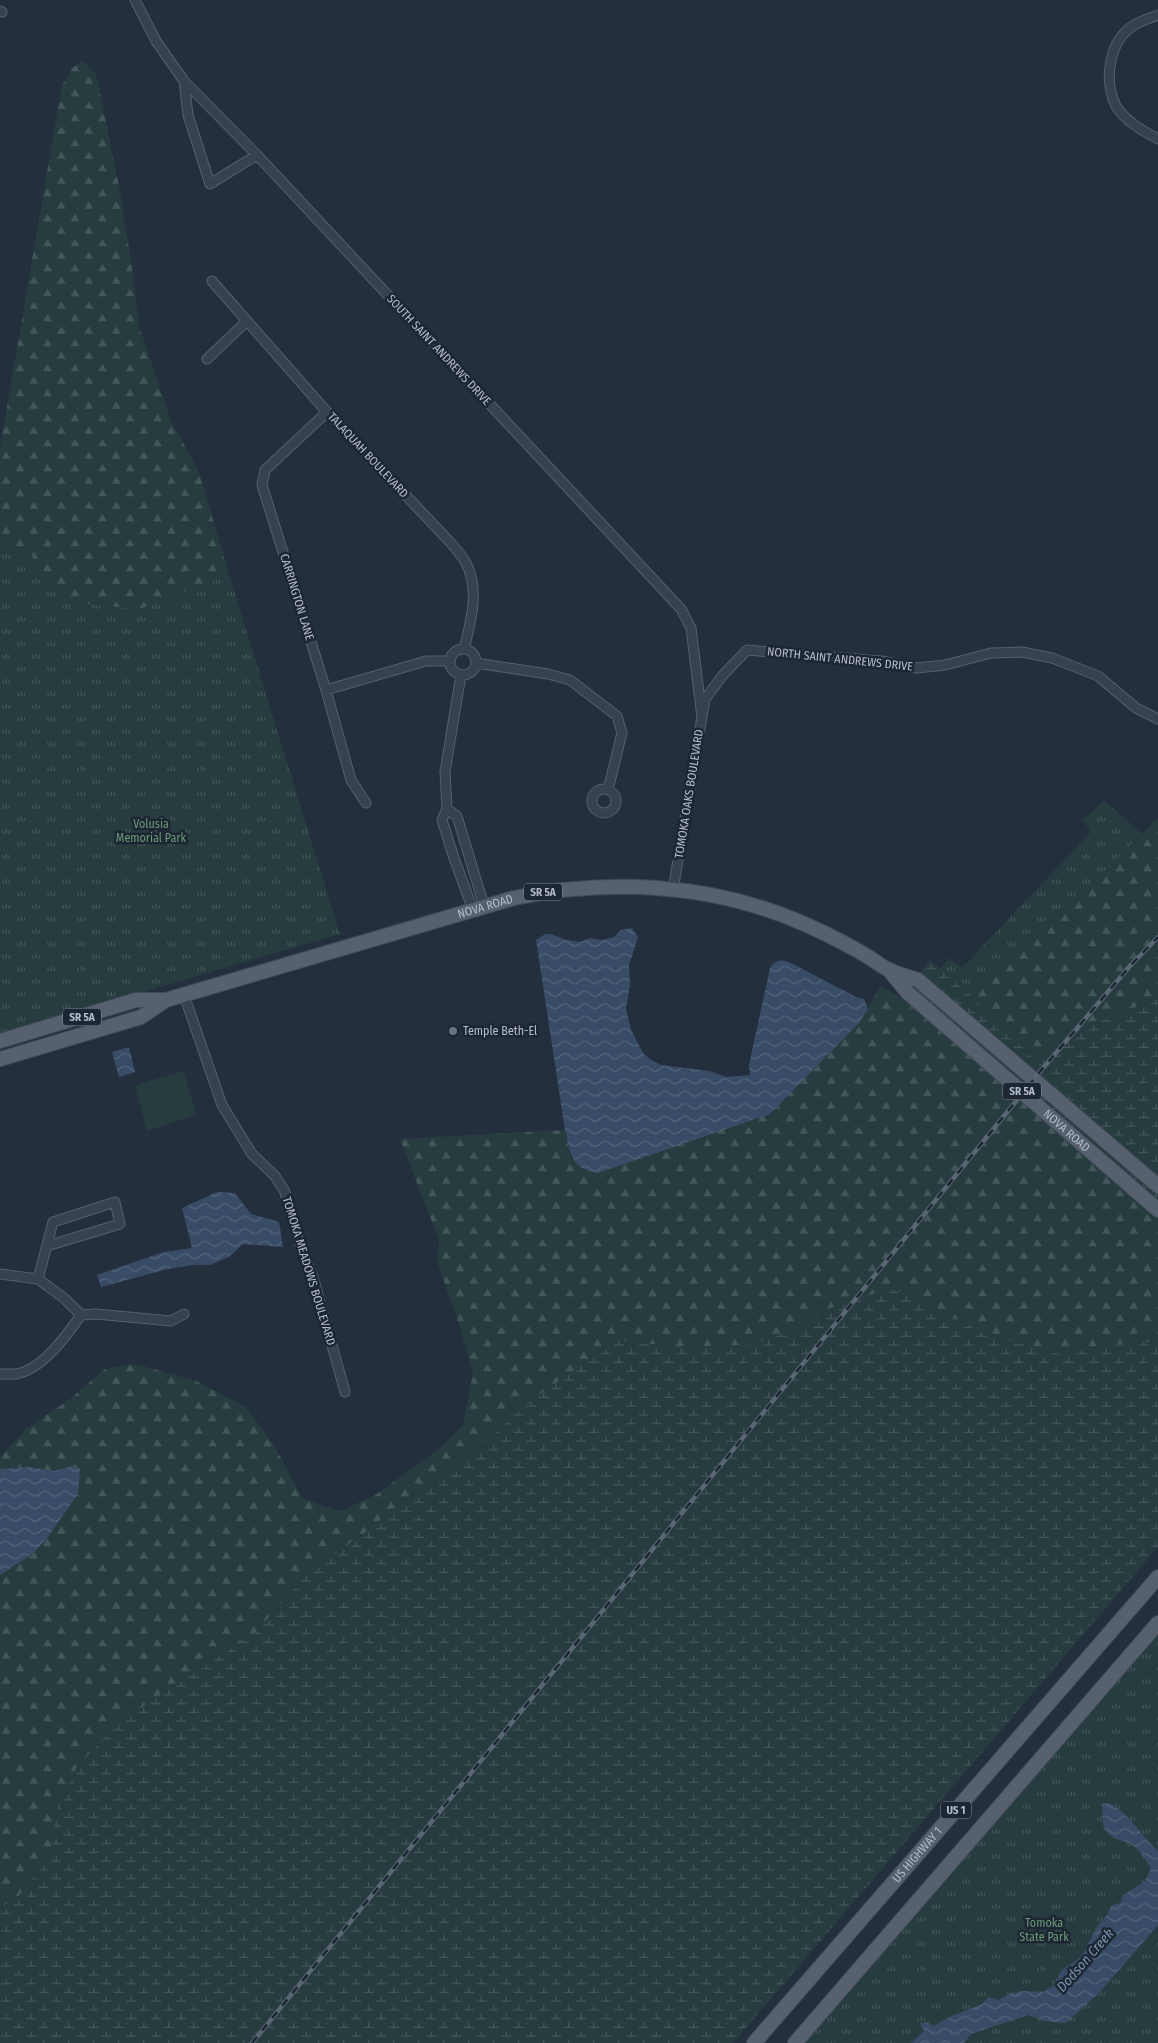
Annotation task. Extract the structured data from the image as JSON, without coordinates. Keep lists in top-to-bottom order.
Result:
{
  "streets": {
    "main road": [
      "SR 5A",
      "NOVA ROAD",
      "US 1",
      "US HIGHWAY 1"
    ],
    "street": [
      "SOUTH SAINT ANDREWS DRIVE",
      "TALAQUAH BOULEVARD",
      "CARRINGTON LANE",
      "NORTH SAINT ANDREWS DRIVE",
      "TOMOKA OAKS BOULEVARD",
      "TOMOKA MEADOWS BOULEVARD"
    ]
  },
  "crossings": [
    ["SOUTH SAINT ANDREWS DRIVE", "TOMOKA OAKS BOULEVARD"],
    ["TALAQUAH BOULEVARD", "CARRINGTON LANE"],
    ["NORTH SAINT ANDREWS DRIVE", "TOMOKA OAKS BOULEVARD"],
    ["TOMOKA OAKS BOULEVARD", "NOVA ROAD"],
    ["SR 5A", "NOVA ROAD"],
    ["NOVA ROAD", "TOMOKA MEADOWS BOULEVARD"]
  ],
  "water": ["Dodson Creek"],
  "parks": ["Volusia Memorial Park", "Tomoka State Park"],
  "places": ["Temple Beth-El"]
}
